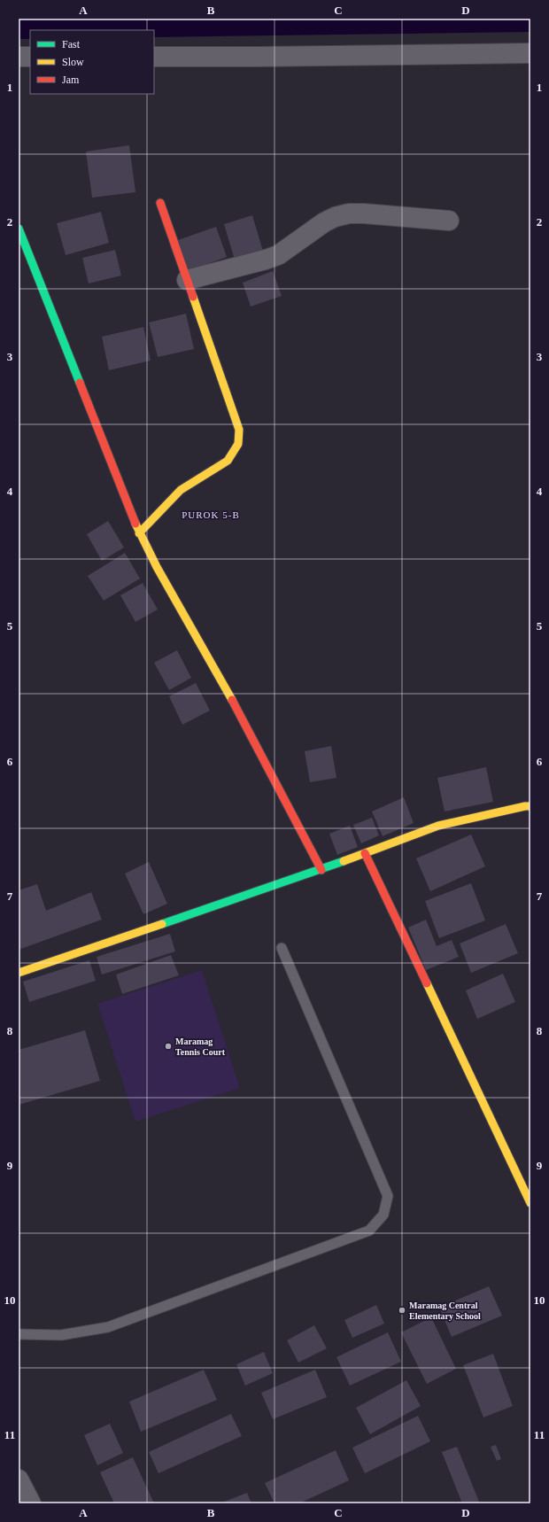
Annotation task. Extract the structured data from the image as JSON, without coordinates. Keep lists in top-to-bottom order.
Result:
{
  "districts": ["PUROK 5-B"],
  "places": ["Maramag Tennis Court", "Maramag Central Elementary School"],
  "legend": ["Fast", "Slow", "Jam"],
  "grid": {
    "columns": [
      "A",
      "B",
      "C",
      "D"
    ],
    "rows": [
      "1",
      "2",
      "3",
      "4",
      "5",
      "6",
      "7",
      "8",
      "9",
      "10",
      "11"
    ]
  }
}
